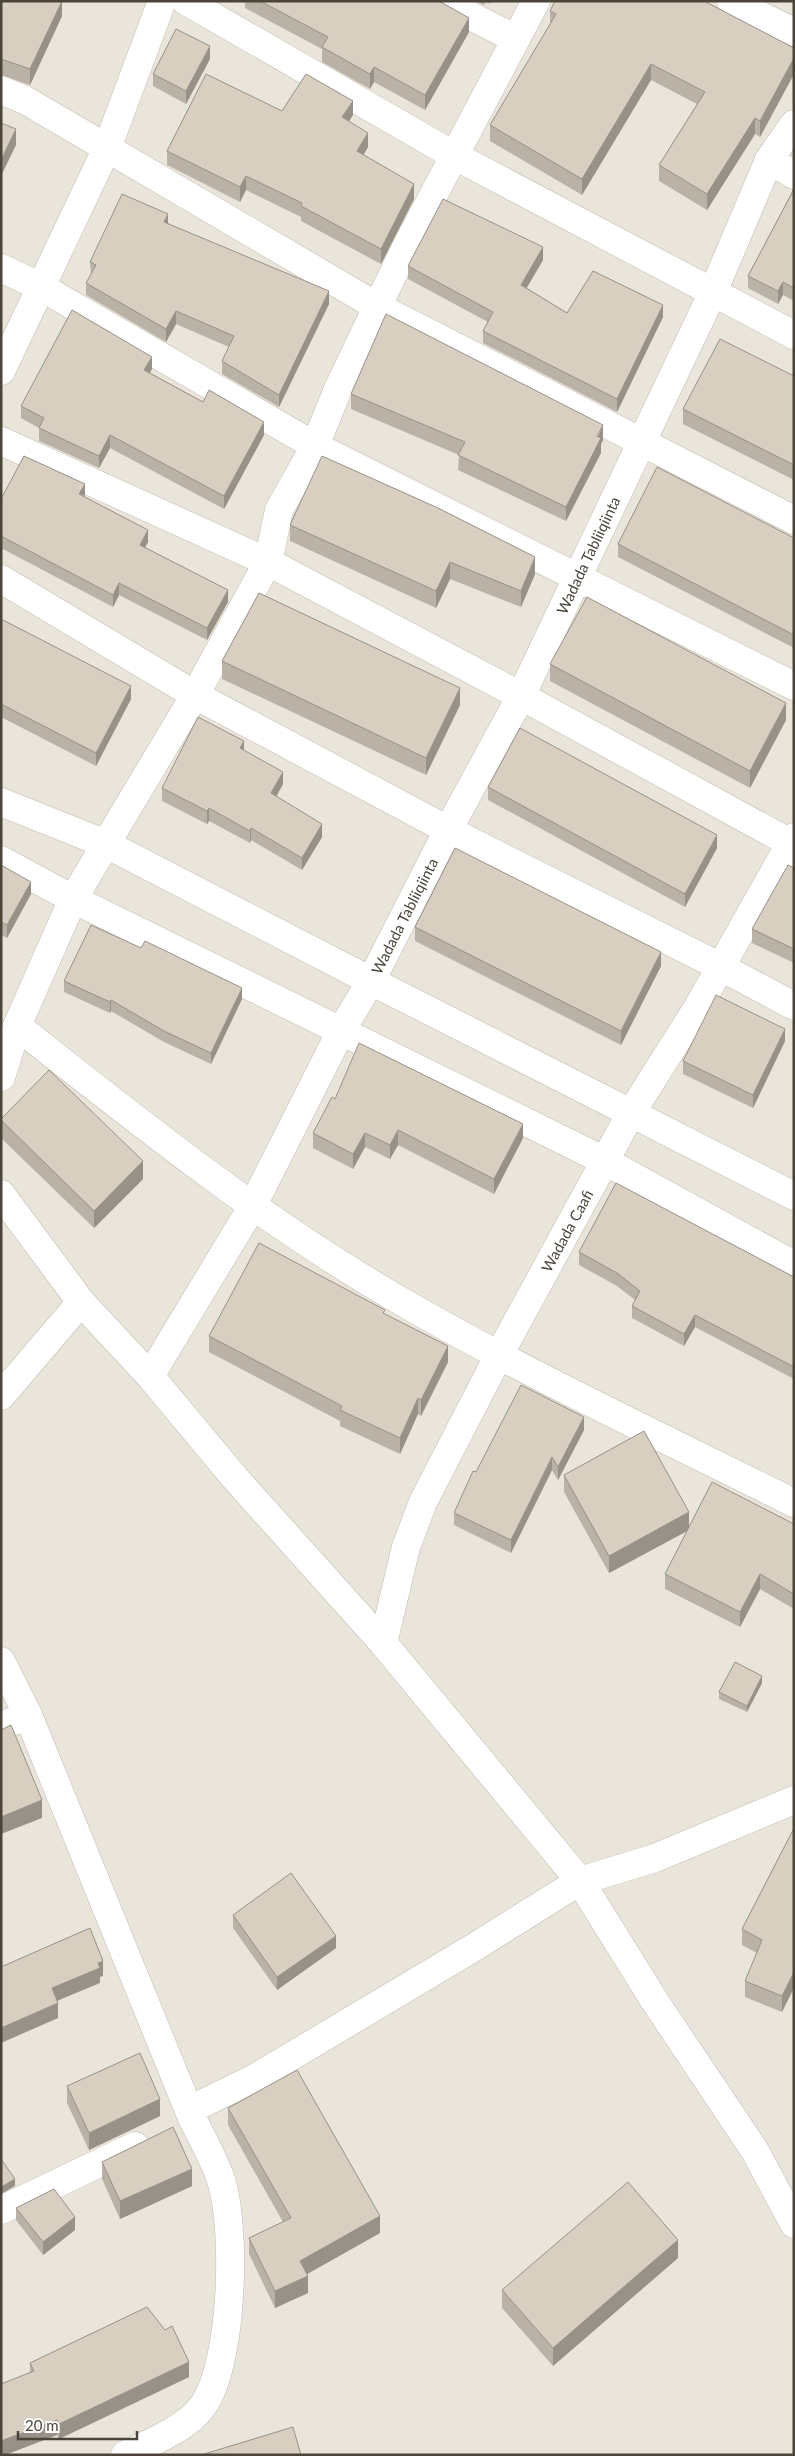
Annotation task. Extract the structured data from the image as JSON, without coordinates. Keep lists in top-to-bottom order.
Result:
{
  "streets": {
    "street": ["Wadada Tabliiqiinta", "Wadada Caafi"]
  },
  "scale_bar": "20 m"
}
